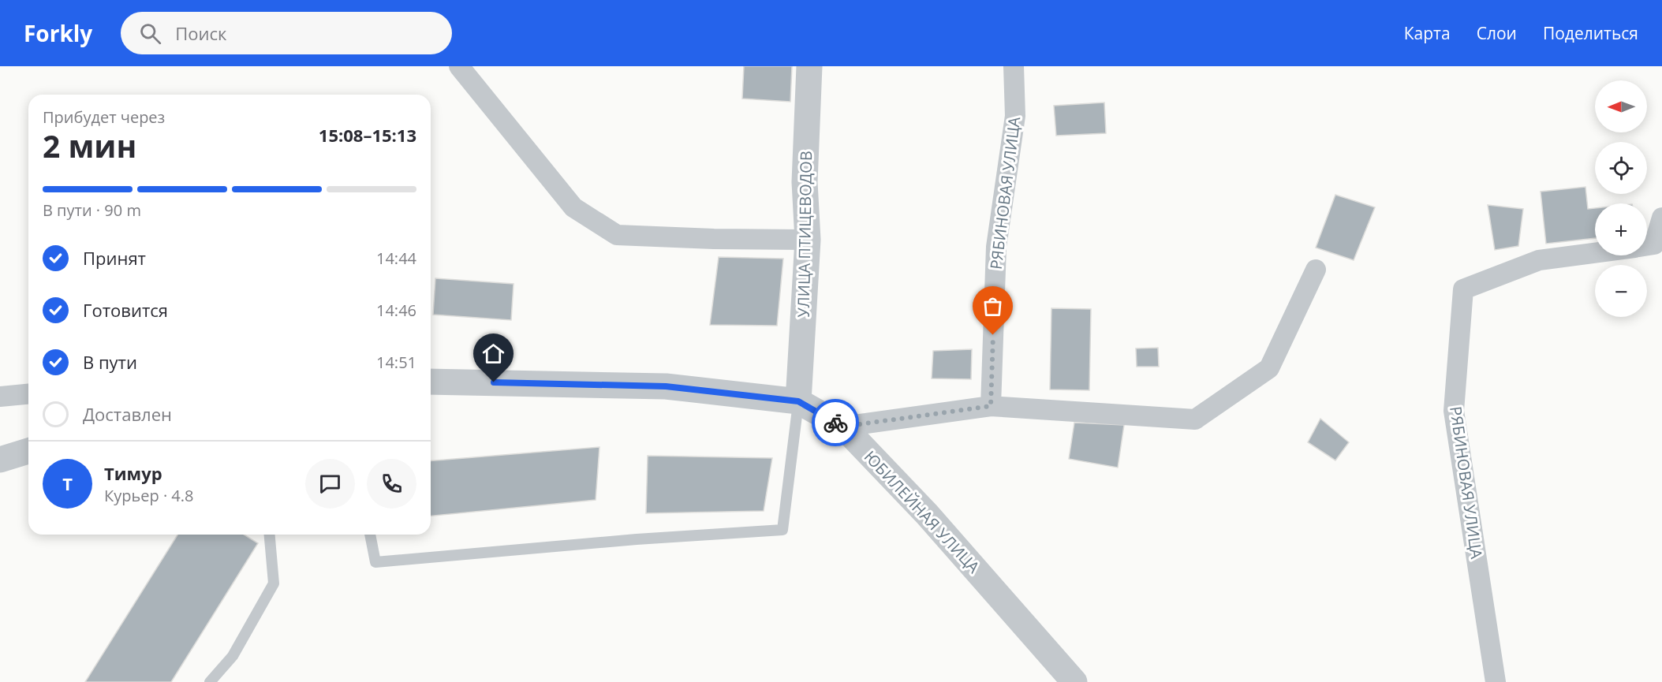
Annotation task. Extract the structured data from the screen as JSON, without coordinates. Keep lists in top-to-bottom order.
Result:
{
  "streets": {
    "street": ["РЯБИНОВАЯ УЛИЦА", "УЛИЦА ПТИЦЕВОДОВ", "ЮБИЛЕЙНАЯ УЛИЦА"]
  },
  "crossings": [
    ["УЛИЦА ПТИЦЕВОДОВ", "ЮБИЛЕЙНАЯ УЛИЦА"]
  ],
  "north": "left",
  "page": {
    "header": "Forkly",
    "search": "Поиск",
    "nav": ["Карта", "Слои", "Поделиться"],
    "map_buttons": ["+", "−"],
    "heading": ["2 мин", "Прибудет через", "15:08–15:13"],
    "panel": ["Тимур", "Курьер · 4.8"],
    "bar": "В пути · 90 m",
    "list": [
      ["Принят", "14:44"],
      ["Готовится", "14:46"],
      ["В пути", "14:51"],
      "Доставлен"
    ],
    "round": "Т"
  }
}
